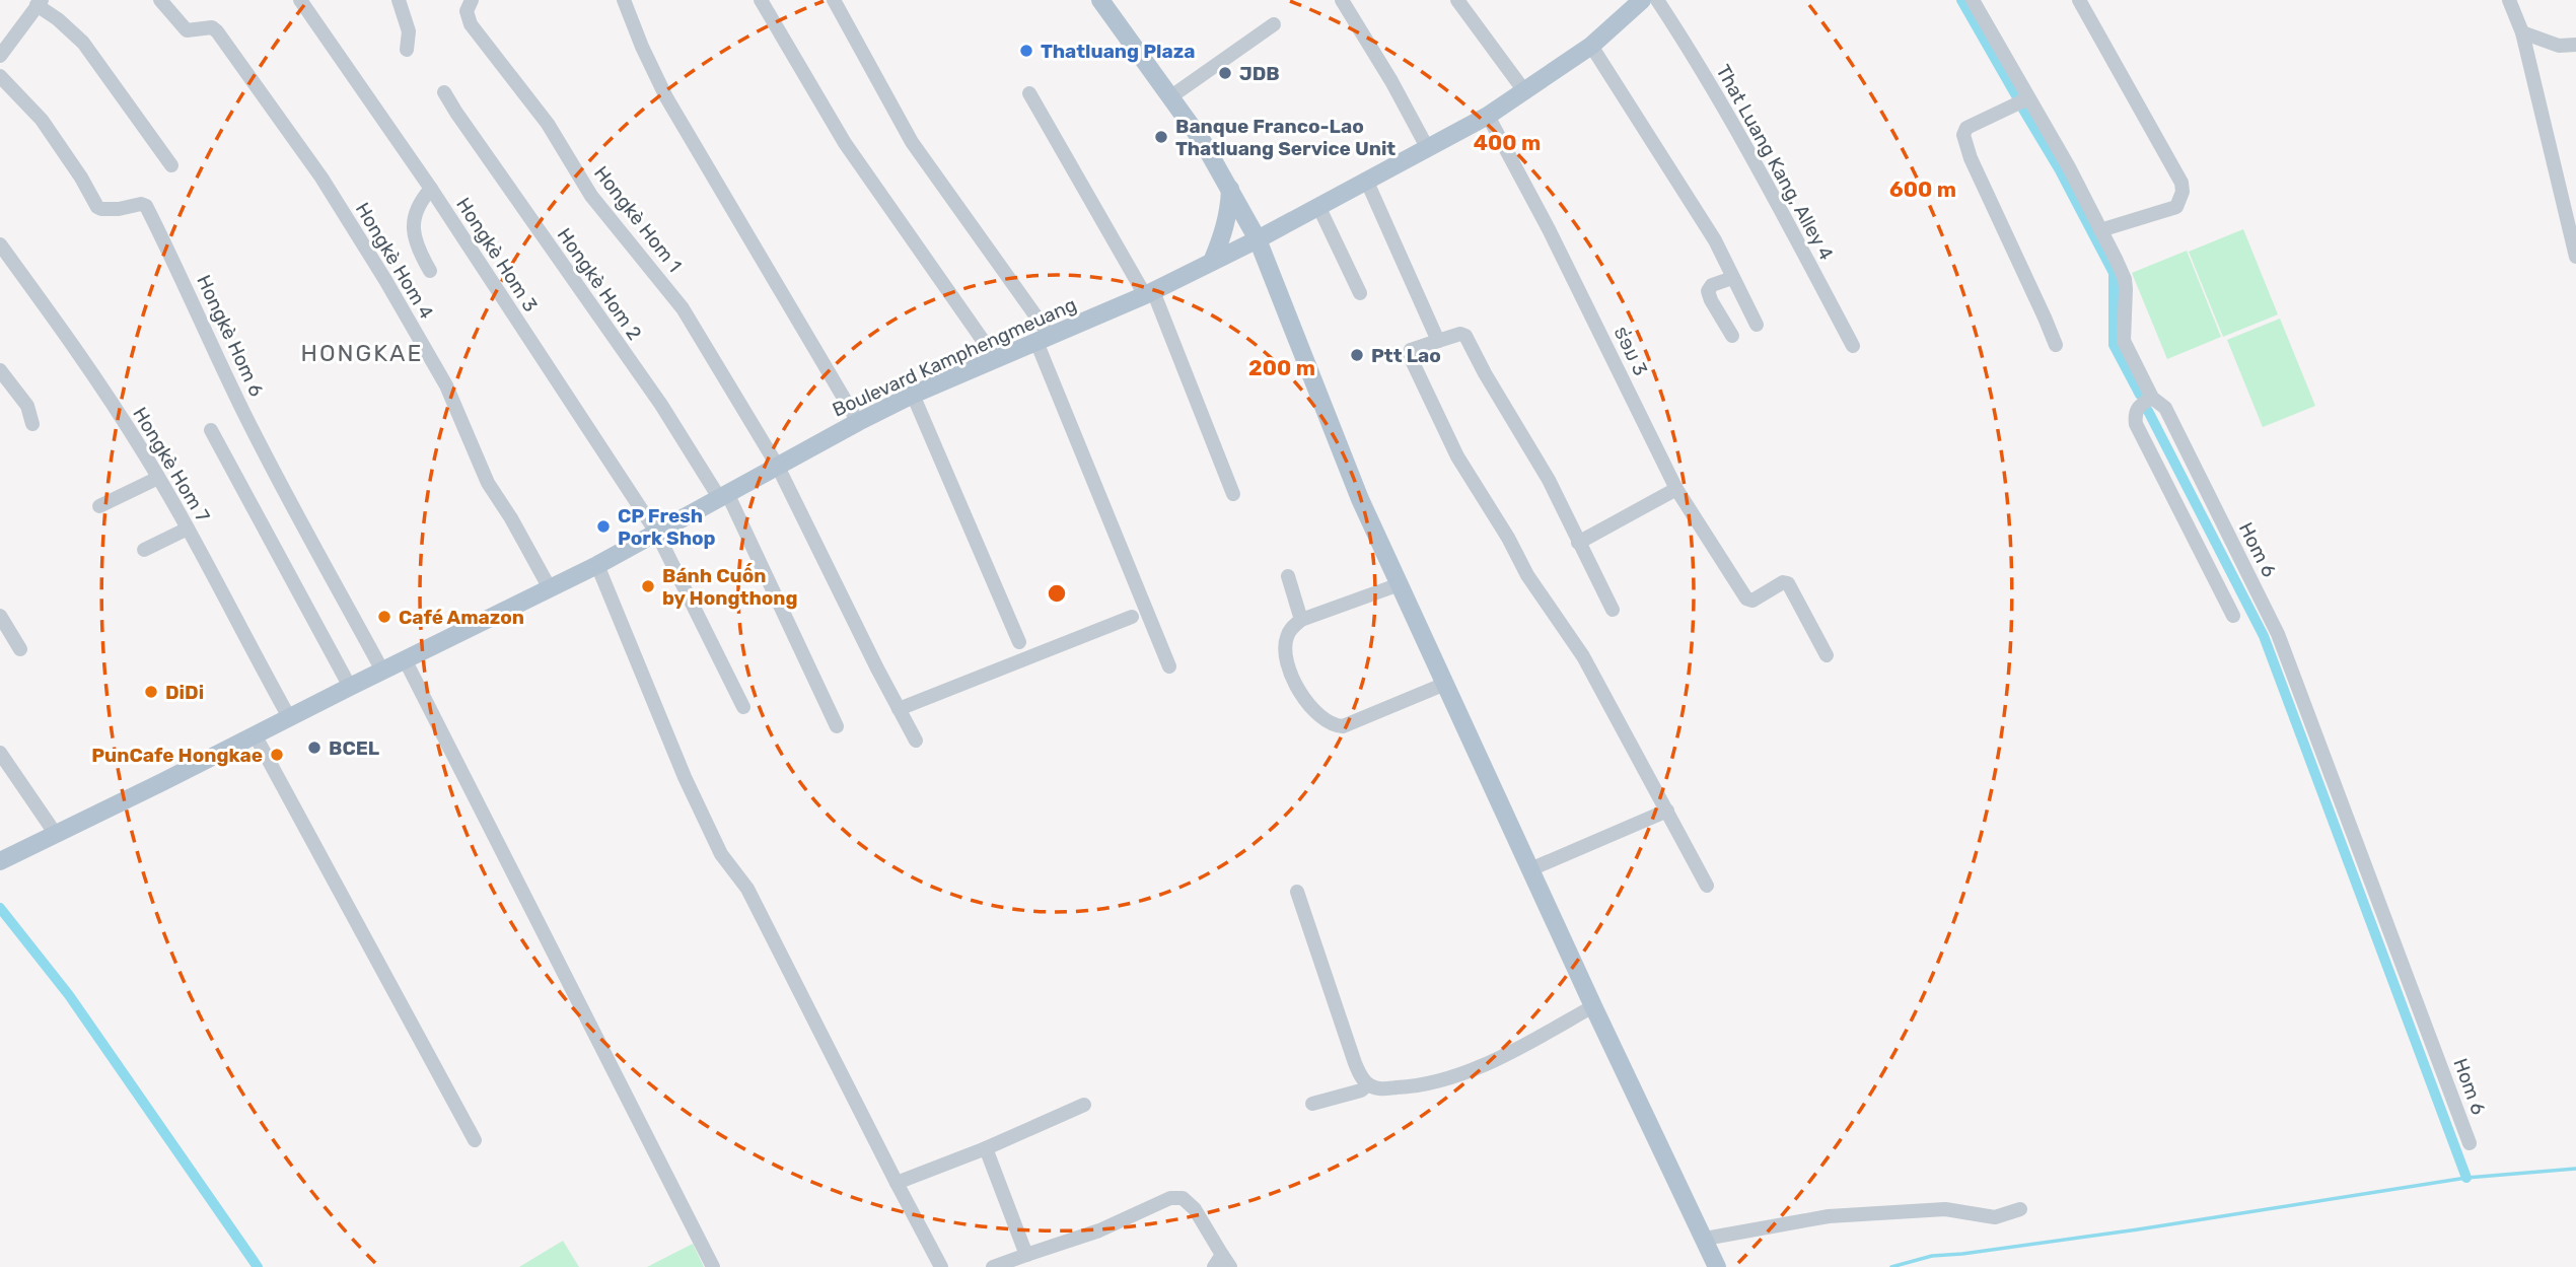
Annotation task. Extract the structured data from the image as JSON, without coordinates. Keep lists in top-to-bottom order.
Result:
{
  "streets": {
    "main road": ["Boulevard Kamphengmeuang"],
    "street": [
      "That Luang Kang, Alley 4",
      "Hongkè Hom 1",
      "Hongkè Hom 3",
      "Hongkè Hom 4",
      "Hongkè Hom 2",
      "Hongkè Hom 6",
      "ຮ່ອມ 3",
      "Hongkè Hom 7",
      "Hom 6"
    ]
  },
  "crossings": [
    ["Hongkè Hom 1", "Boulevard Kamphengmeuang"],
    ["Hongkè Hom 3", "Boulevard Kamphengmeuang"],
    ["Hongkè Hom 4", "Boulevard Kamphengmeuang"],
    ["Hongkè Hom 2", "Boulevard Kamphengmeuang"],
    ["Hongkè Hom 6", "Boulevard Kamphengmeuang"],
    ["ຮ່ອມ 3", "Boulevard Kamphengmeuang"],
    ["Boulevard Kamphengmeuang", "Hongkè Hom 7"]
  ],
  "districts": ["HONGKAE"],
  "places": [
    "Thatluang Plaza",
    "JDB",
    "Banque Franco-Lao Thatluang Service Unit",
    "Ptt Lao",
    "CP Fresh Pork Shop",
    "Bánh Cuốn by Hongthong",
    "Café Amazon",
    "DiDi",
    "BCEL",
    "PunCafe Hongkae"
  ],
  "rings": ["400 m", "600 m", "200 m"]
}
